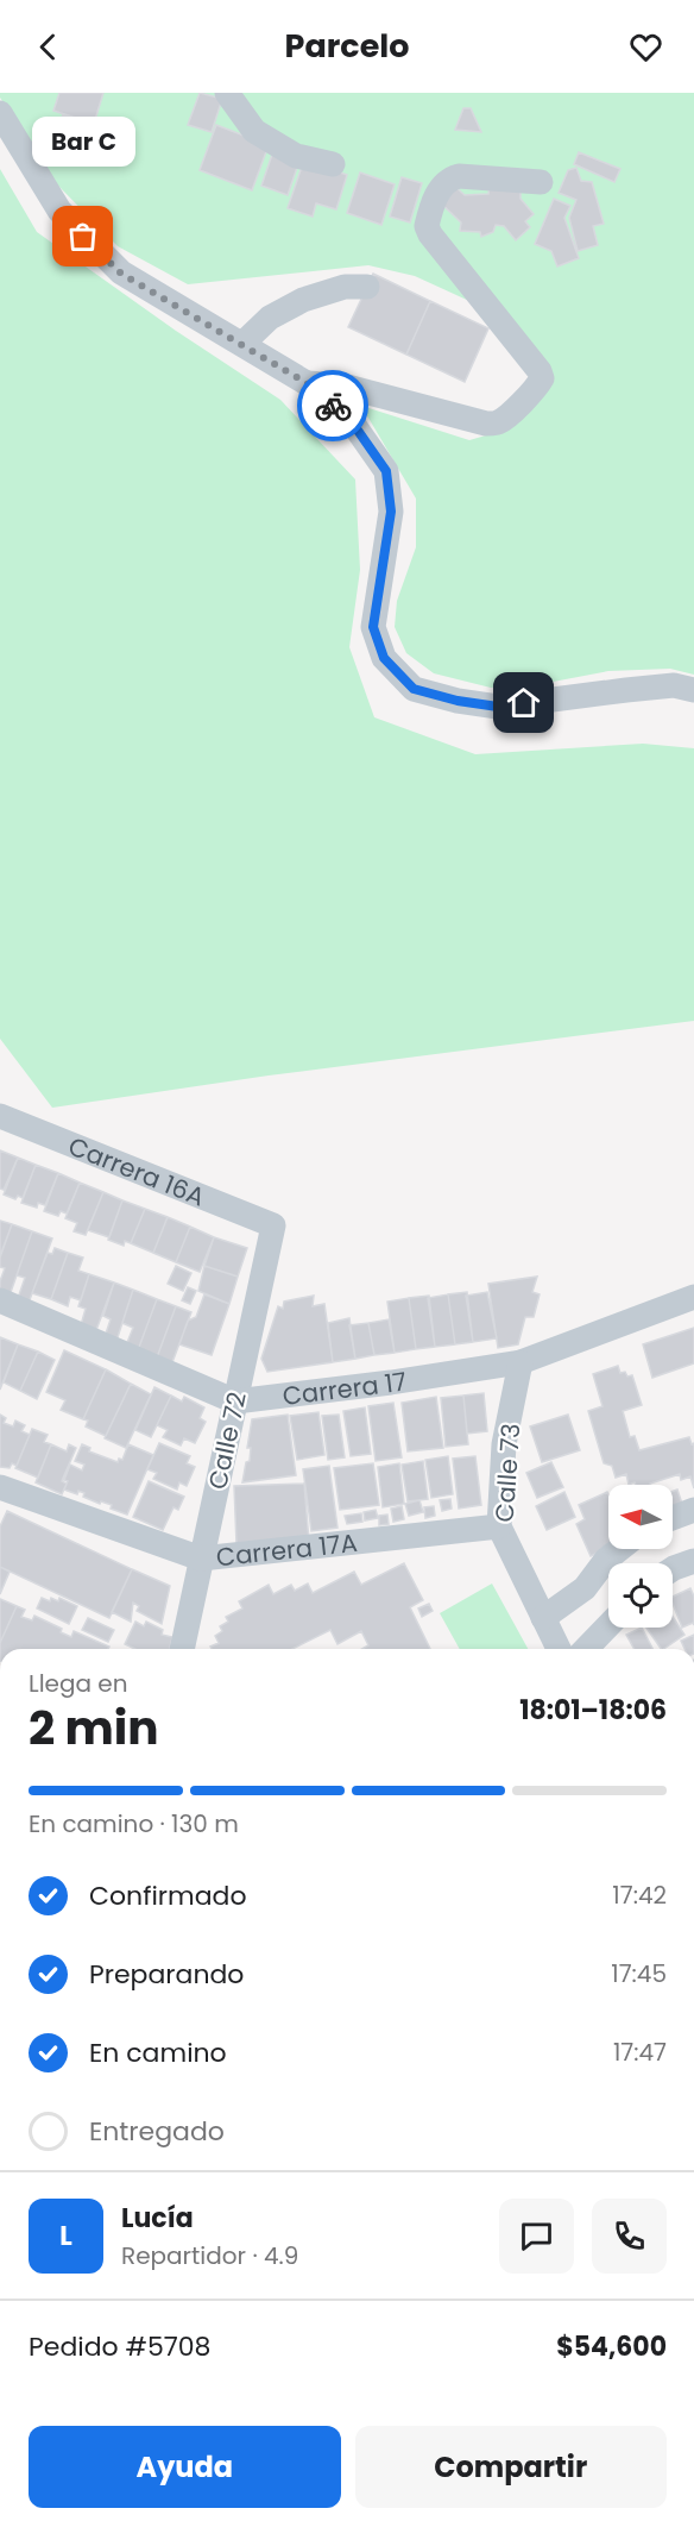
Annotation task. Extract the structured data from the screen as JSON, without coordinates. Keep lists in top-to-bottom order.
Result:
{
  "streets": {
    "street": [
      "Carrera 16A",
      "Carrera 17",
      "Calle 72",
      "Calle 73",
      "Carrera 17A"
    ]
  },
  "crossings": [
    ["Carrera 16A", "Calle 72"],
    ["Carrera 17", "Calle 72"],
    ["Carrera 17", "Calle 73"],
    ["Calle 72", "Carrera 17A"],
    ["Calle 73", "Carrera 17A"]
  ],
  "places": ["Bar C"],
  "north": "left",
  "page": {
    "header": "Parcelo",
    "bubble": "Bar C",
    "heading": ["2 min", "Llega en", "18:01–18:06"],
    "panel": [
      "Lucía",
      "Repartidor · 4.9",
      "Pedido #5708",
      "$54,600"
    ],
    "bar": "En camino · 130 m",
    "list": [
      ["Confirmado", "17:42"],
      ["Preparando", "17:45"],
      ["En camino", "17:47"],
      "Entregado"
    ],
    "round": "L",
    "buttons": ["Ayuda", "Compartir"]
  }
}
